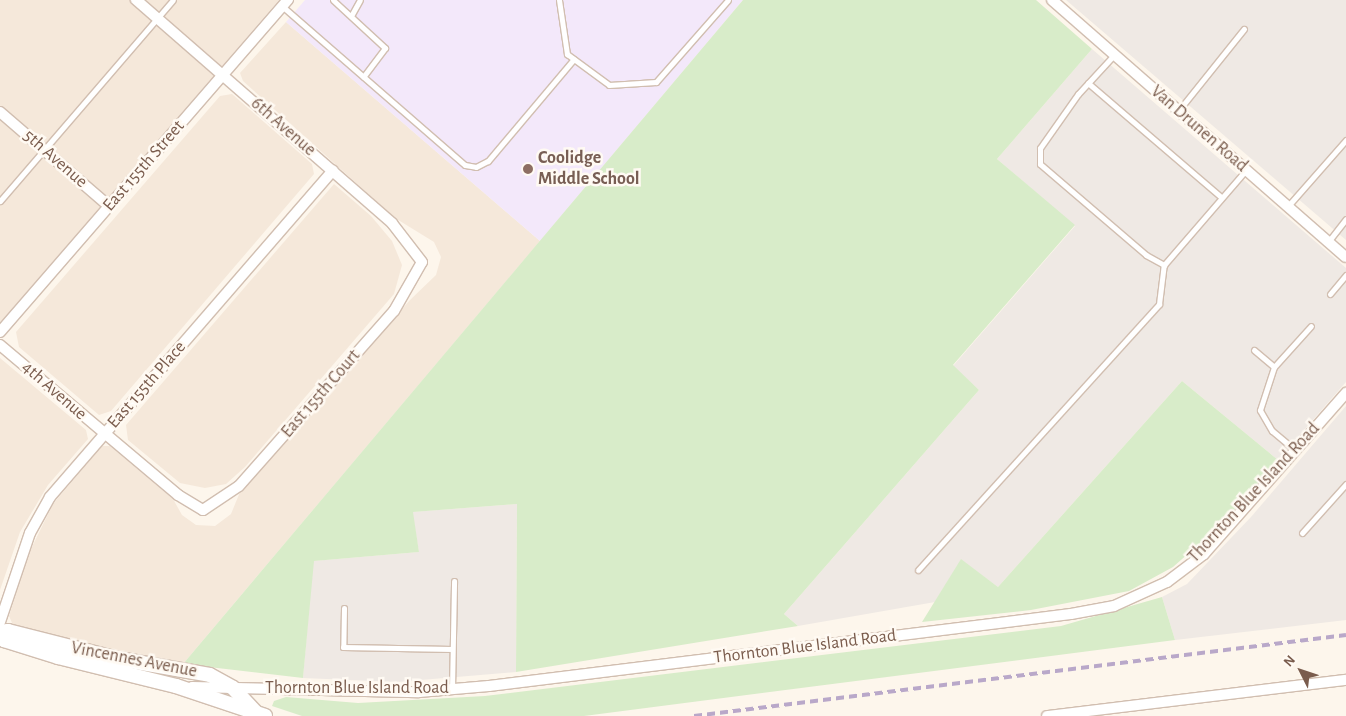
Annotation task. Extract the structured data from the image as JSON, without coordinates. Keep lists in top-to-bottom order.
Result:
{
  "streets": {
    "street": [
      "6th Avenue",
      "Van Drunen Road",
      "5th Avenue",
      "East 155th Street",
      "East 155th Place",
      "4th Avenue",
      "East 155th Court",
      "Thornton Blue Island Road",
      "Vincennes Avenue"
    ]
  },
  "crossings": [
    ["6th Avenue", "East 155th Street"],
    ["6th Avenue", "East 155th Place"],
    ["6th Avenue", "East 155th Court"],
    ["5th Avenue", "East 155th Street"],
    ["East 155th Place", "4th Avenue"],
    ["4th Avenue", "East 155th Court"],
    ["Thornton Blue Island Road", "Vincennes Avenue"]
  ],
  "places": ["Coolidge Middle School"],
  "north": "top left"
}
